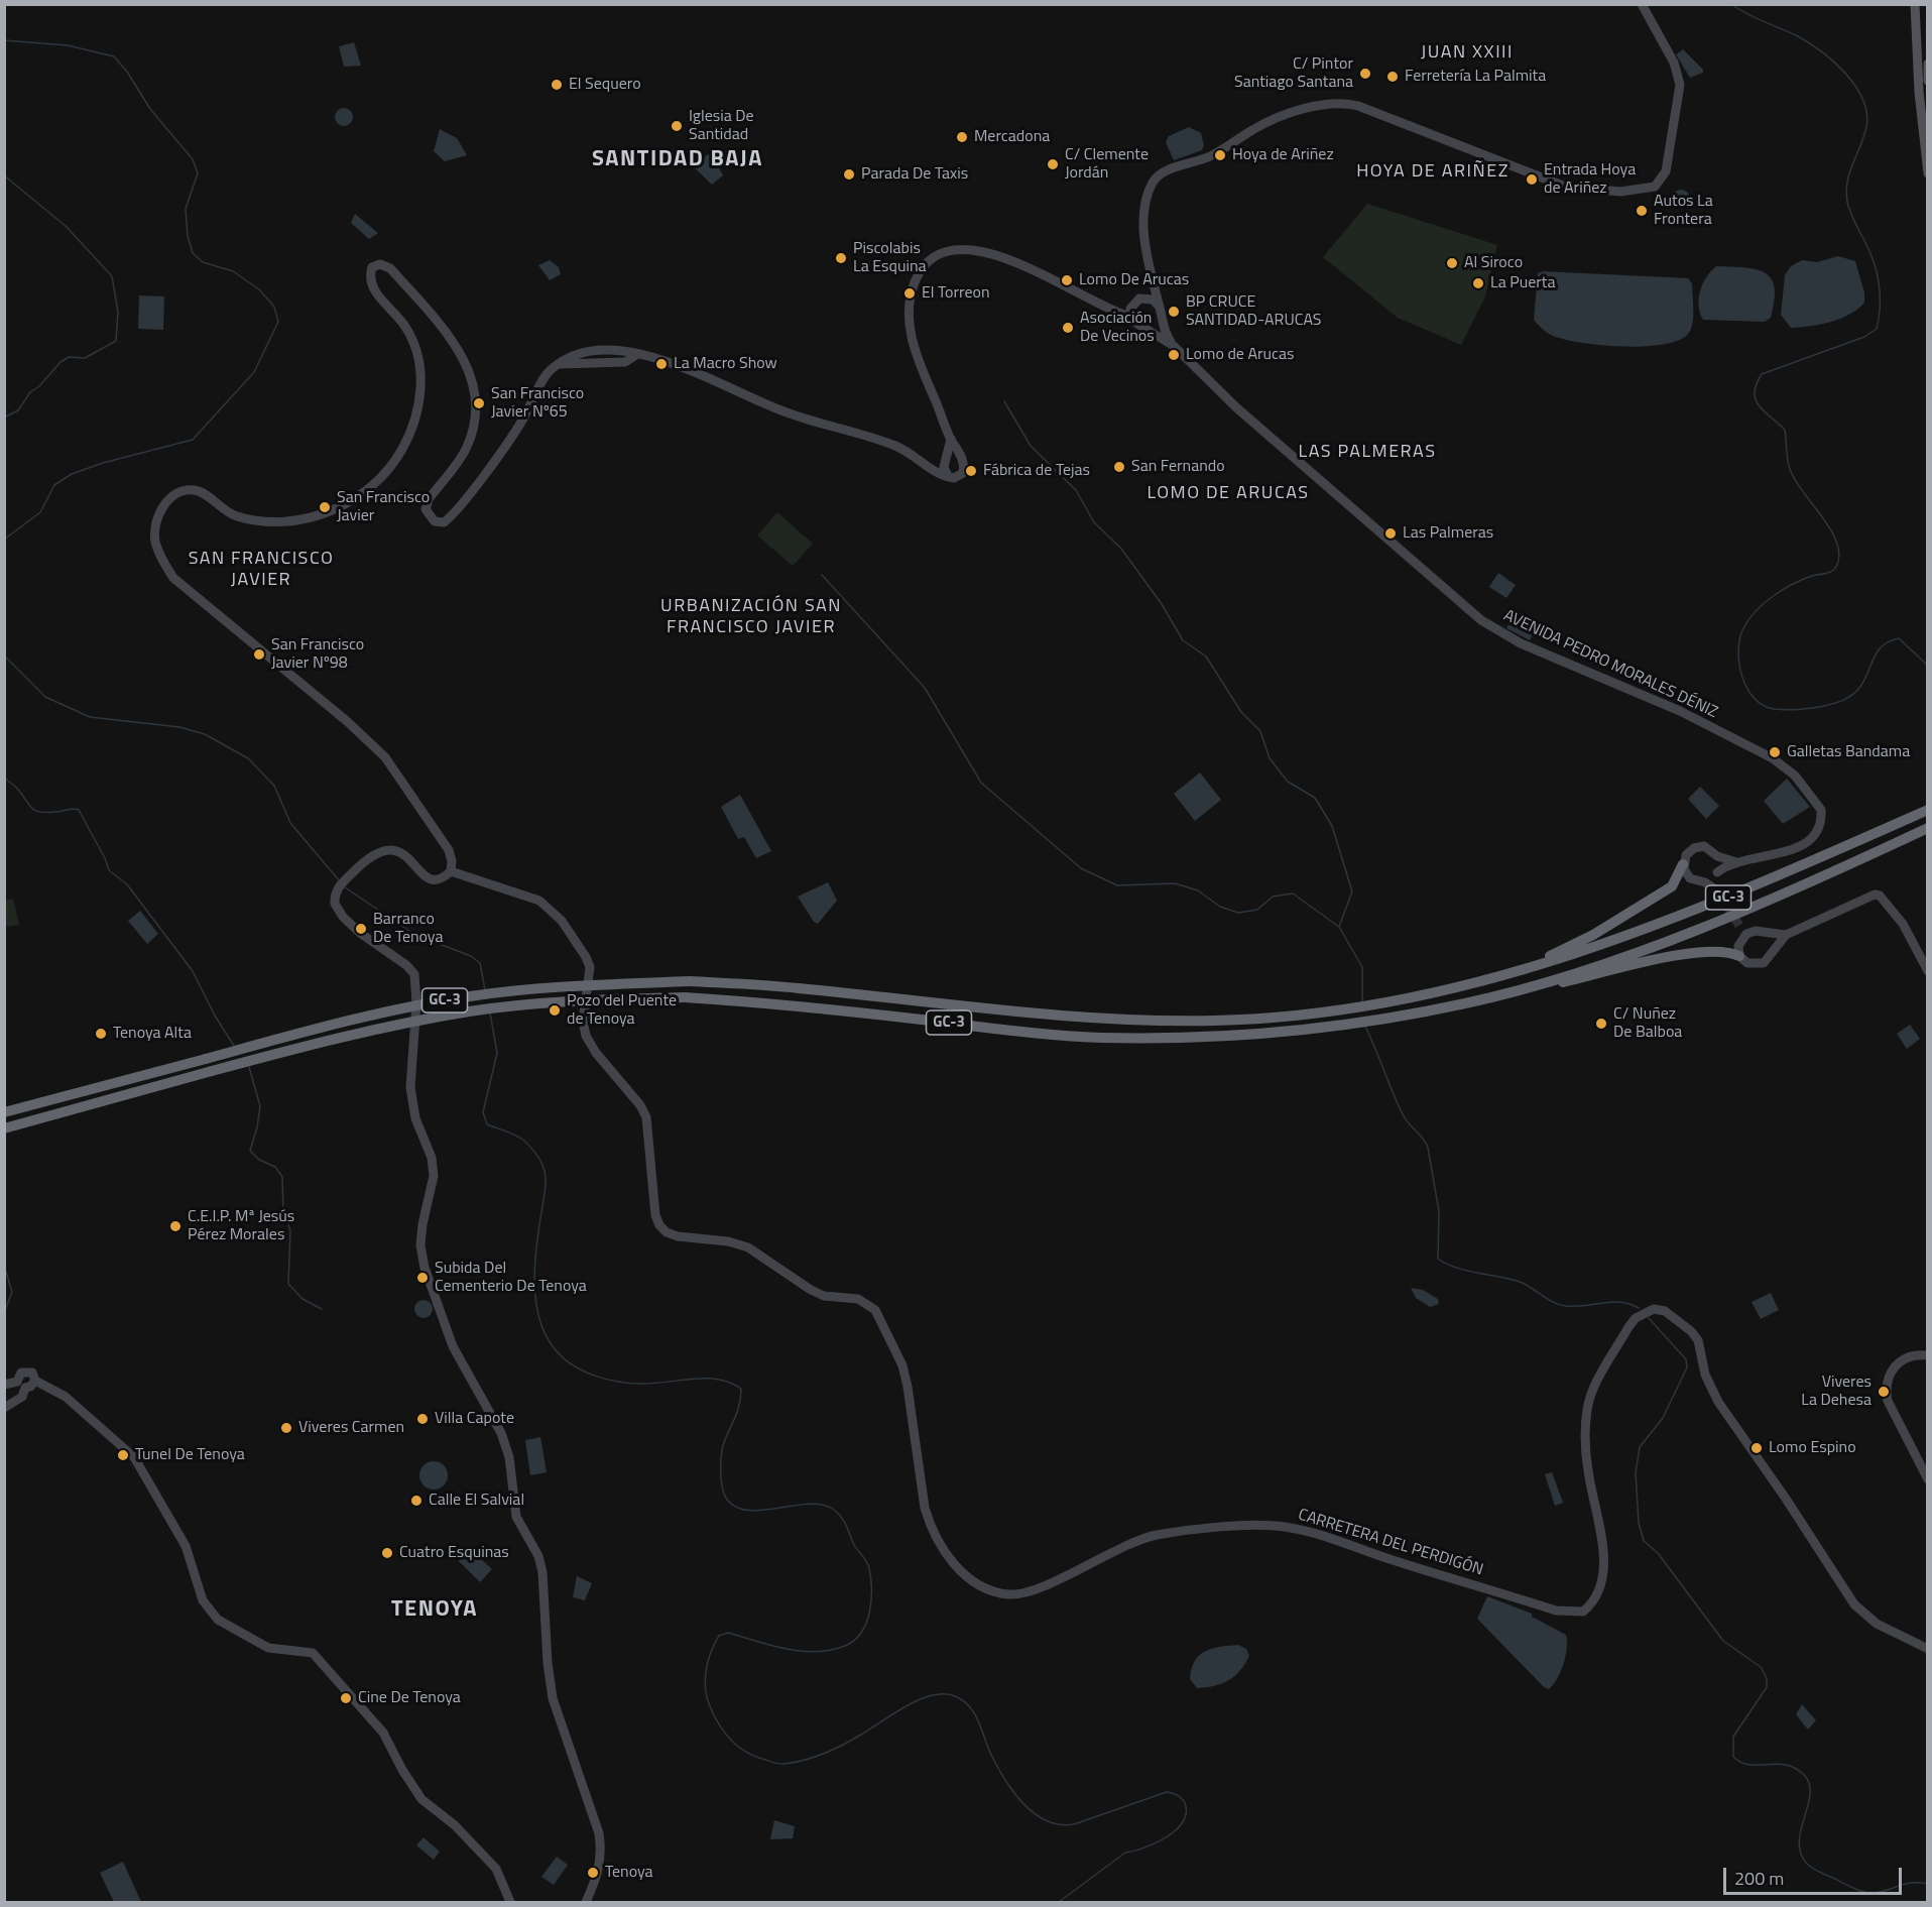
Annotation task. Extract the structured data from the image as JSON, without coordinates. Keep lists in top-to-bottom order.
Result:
{
  "streets": {
    "highway": ["GC-3"],
    "main road": ["AVENIDA PEDRO MORALES DÉNIZ", "CARRETERA DEL PERDIGÓN"]
  },
  "districts": [
    "JUAN XXIII",
    "SANTIDAD BAJA",
    "HOYA DE ARIÑEZ",
    "LAS PALMERAS",
    "LOMO DE ARUCAS",
    "SAN FRANCISCO JAVIER",
    "URBANIZACIÓN SAN FRANCISCO JAVIER",
    "TENOYA"
  ],
  "places": [
    "C/ Pintor Santiago Santana",
    "Ferretería La Palmita",
    "El Sequero",
    "Iglesia De Santidad",
    "Mercadona",
    "Hoya de Ariñez",
    "C/ Clemente Jordán",
    "Parada De Taxis",
    "Entrada Hoya de Ariñez",
    "Autos La Frontera",
    "Piscolabis La Esquina",
    "Al Siroco",
    "Lomo De Arucas",
    "La Puerta",
    "El Torreon",
    "BP CRUCE SANTIDAD-ARUCAS",
    "Asociación De Vecinos",
    "Lomo de Arucas",
    "La Macro Show",
    "San Francisco Javier Nº65",
    "San Fernando",
    "Fábrica de Tejas",
    "San Francisco Javier",
    "Las Palmeras",
    "San Francisco Javier Nº98",
    "Galletas Bandama",
    "Barranco De Tenoya",
    "Pozo del Puente de Tenoya",
    "C/ Nuñez De Balboa",
    "Tenoya Alta",
    "C.E.I.P. Mª Jesús Pérez Morales",
    "Subida Del Cementerio De Tenoya",
    "Viveres La Dehesa",
    "Villa Capote",
    "Viveres Carmen",
    "Lomo Espino",
    "Tunel De Tenoya",
    "Calle El Salvial",
    "Cuatro Esquinas",
    "Cine De Tenoya",
    "Tenoya"
  ],
  "scale_bar": "200 m"
}
